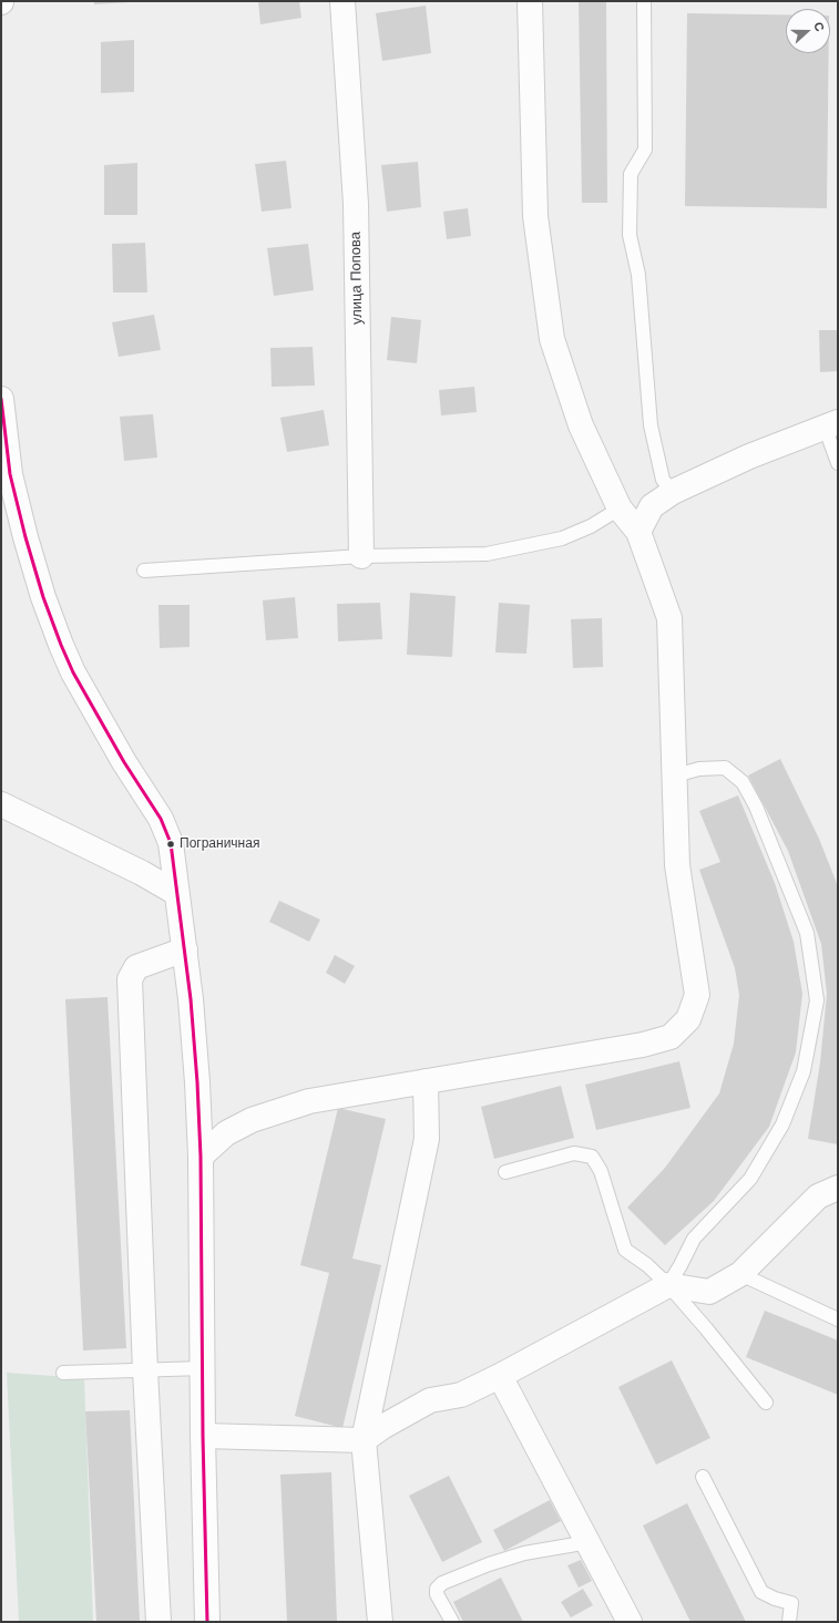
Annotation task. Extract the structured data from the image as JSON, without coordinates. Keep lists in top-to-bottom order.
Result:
{
  "streets": {
    "street": ["улица Попова"]
  },
  "places": ["Пограничная"],
  "north": "right"
}
